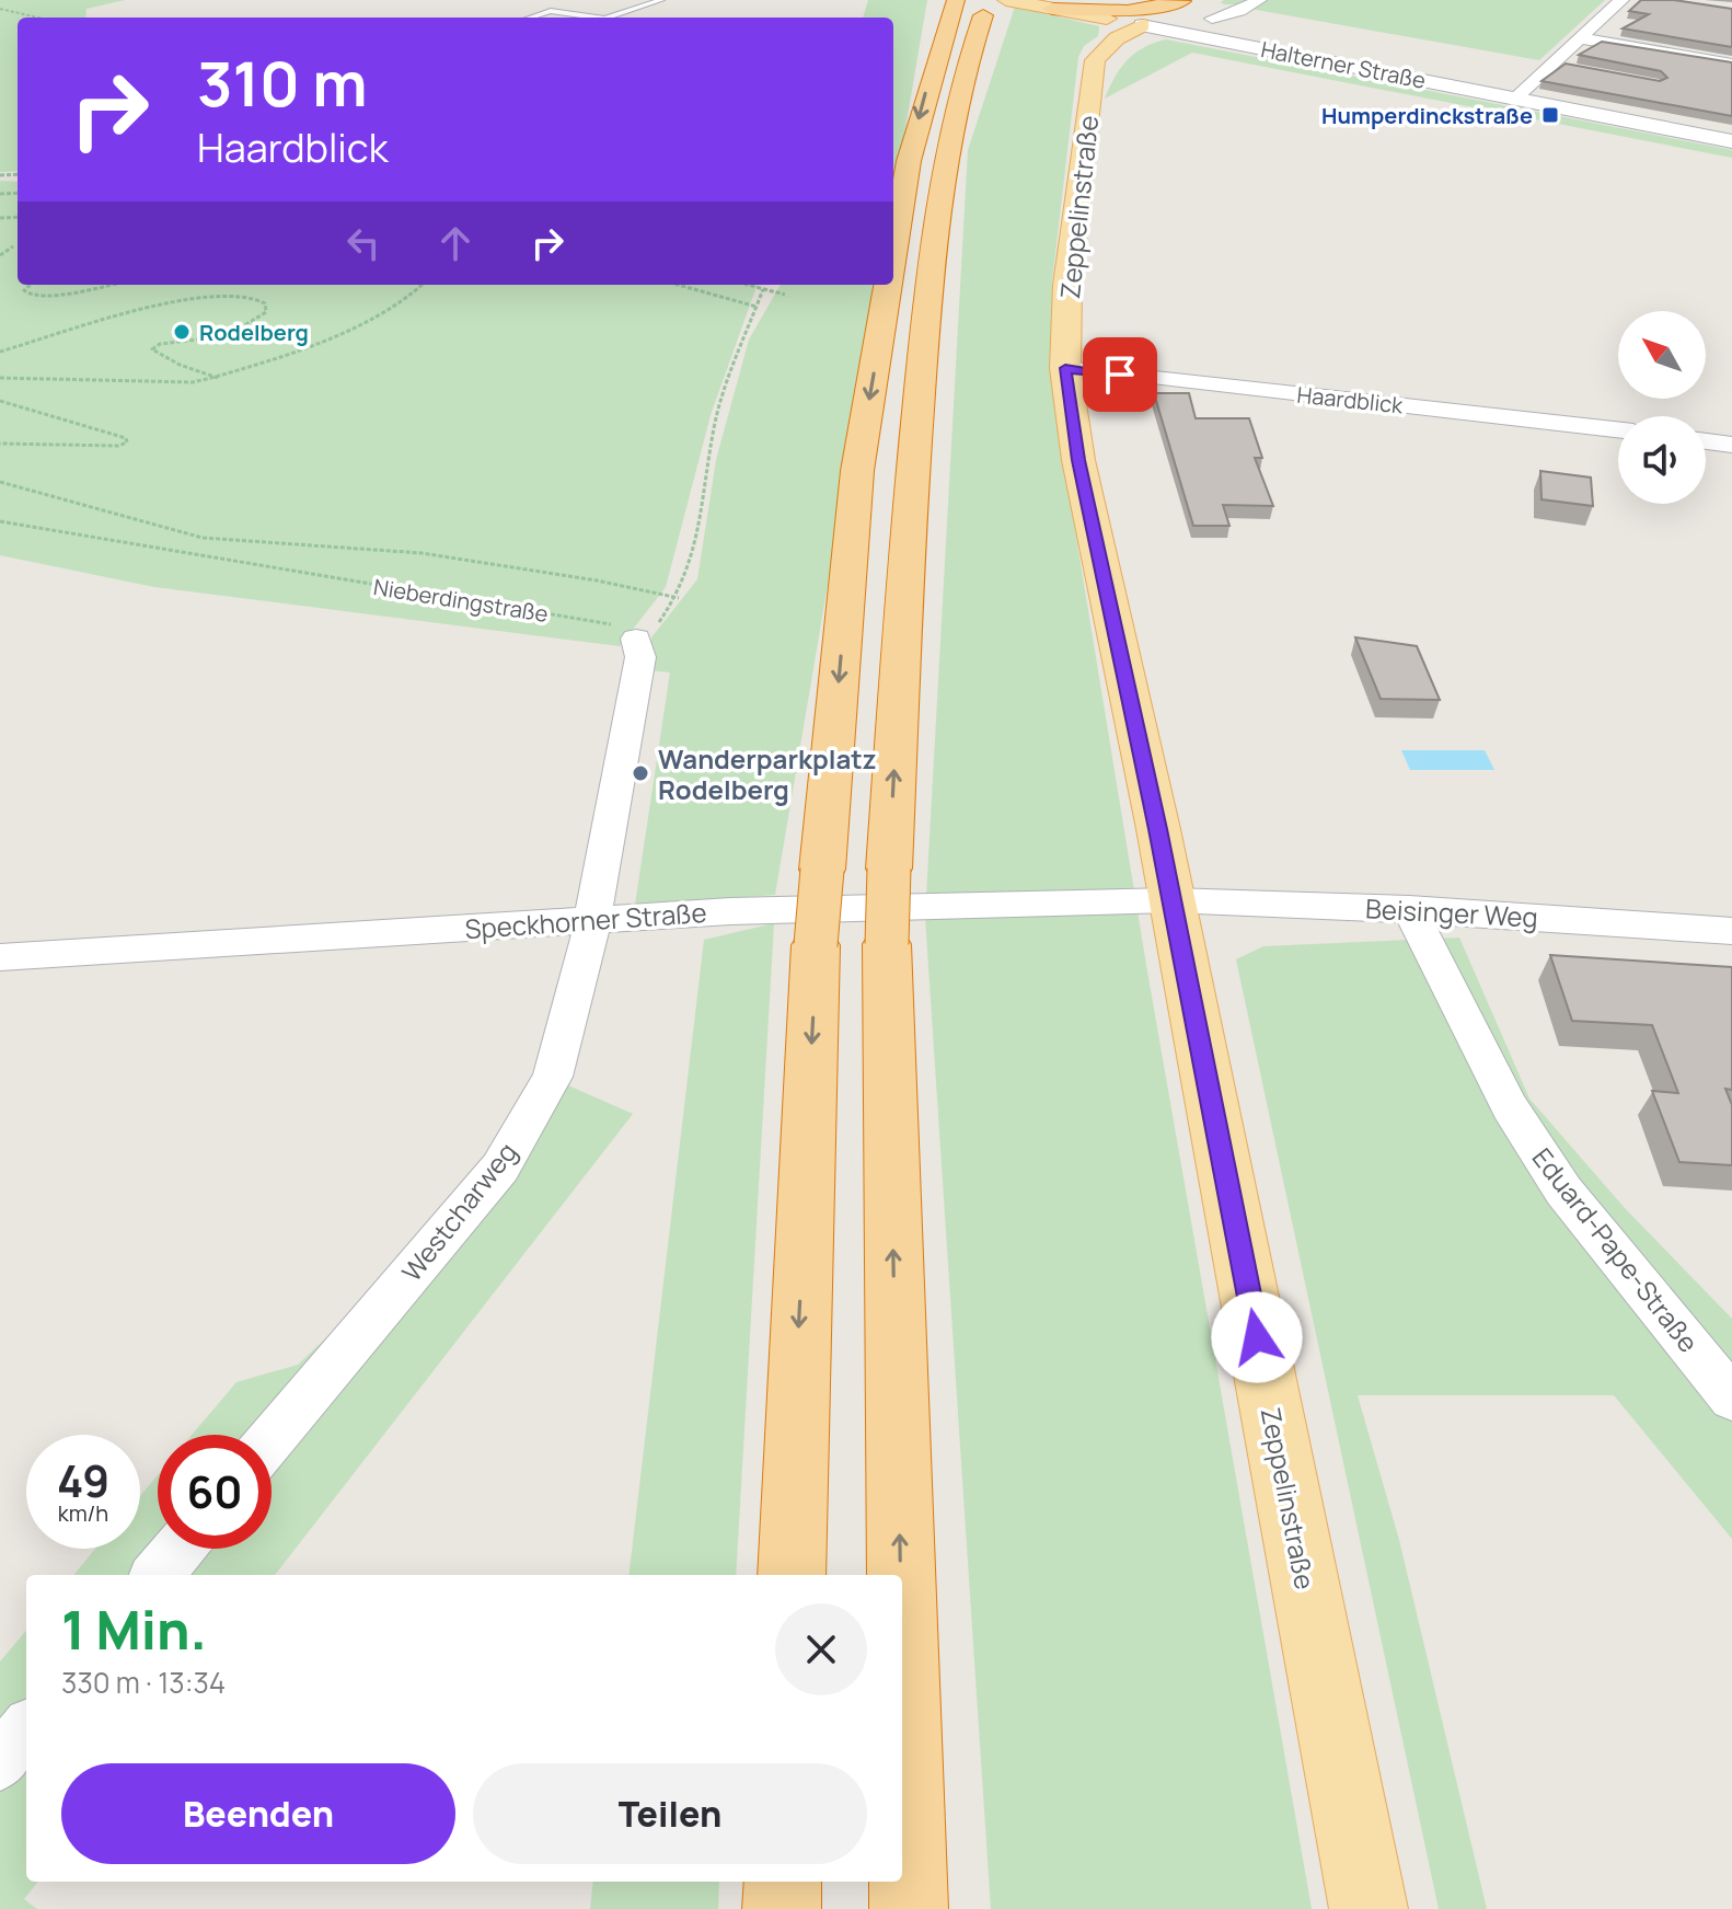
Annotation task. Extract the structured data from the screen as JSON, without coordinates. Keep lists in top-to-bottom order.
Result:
{
  "streets": {
    "main road": ["Halterner Straße", "Zeppelinstraße"],
    "street": [
      "Haardblick",
      "Beisinger Weg",
      "Speckhorner Straße",
      "Westcharweg",
      "Eduard-Pape-Straße"
    ],
    "path": ["Nieberdingstraße"]
  },
  "crossings": [
    ["Halterner Straße", "Zeppelinstraße"],
    ["Zeppelinstraße", "Haardblick"],
    ["Zeppelinstraße", "Beisinger Weg"],
    ["Zeppelinstraße", "Speckhorner Straße"],
    ["Beisinger Weg", "Speckhorner Straße"],
    ["Beisinger Weg", "Eduard-Pape-Straße"],
    ["Speckhorner Straße", "Westcharweg"]
  ],
  "places": {
    "transit": ["Humperdinckstraße"],
    "other": ["Rodelberg", "Wanderparkplatz Rodelberg"]
  },
  "north": "top left",
  "page": {
    "turn": ["310 m", "Haardblick"],
    "speed": "49 km/h",
    "limit": "60",
    "heading": ["1 Min.", "330 m · 13:34"],
    "buttons": ["Beenden", "Teilen"]
  }
}
